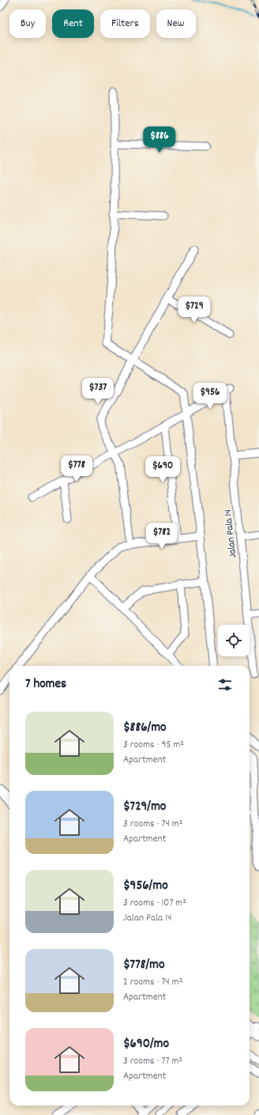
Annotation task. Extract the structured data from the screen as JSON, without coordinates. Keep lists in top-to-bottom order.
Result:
{
  "streets": {
    "street": ["Jalan Pala 14"]
  },
  "page": {
    "chip": [
      "Buy",
      "Rent",
      "Filters",
      "New"
    ],
    "price": [
      "$886",
      "$729",
      "$737",
      "$956",
      "$778",
      "$690",
      "$782"
    ],
    "heading": "7 homes",
    "list": [
      {
        "name": "$886/mo",
        "note": "3 rooms · 95 m² · Apartment"
      },
      {
        "name": "$729/mo",
        "note": "3 rooms · 74 m² · Apartment"
      },
      {
        "name": "$956/mo",
        "note": "3 rooms · 107 m² · Jalan Pala 14"
      },
      {
        "name": "$778/mo",
        "note": "2 rooms · 74 m² · Apartment"
      },
      {
        "name": "$690/mo",
        "note": "3 rooms · 77 m² · Apartment"
      }
    ]
  }
}
